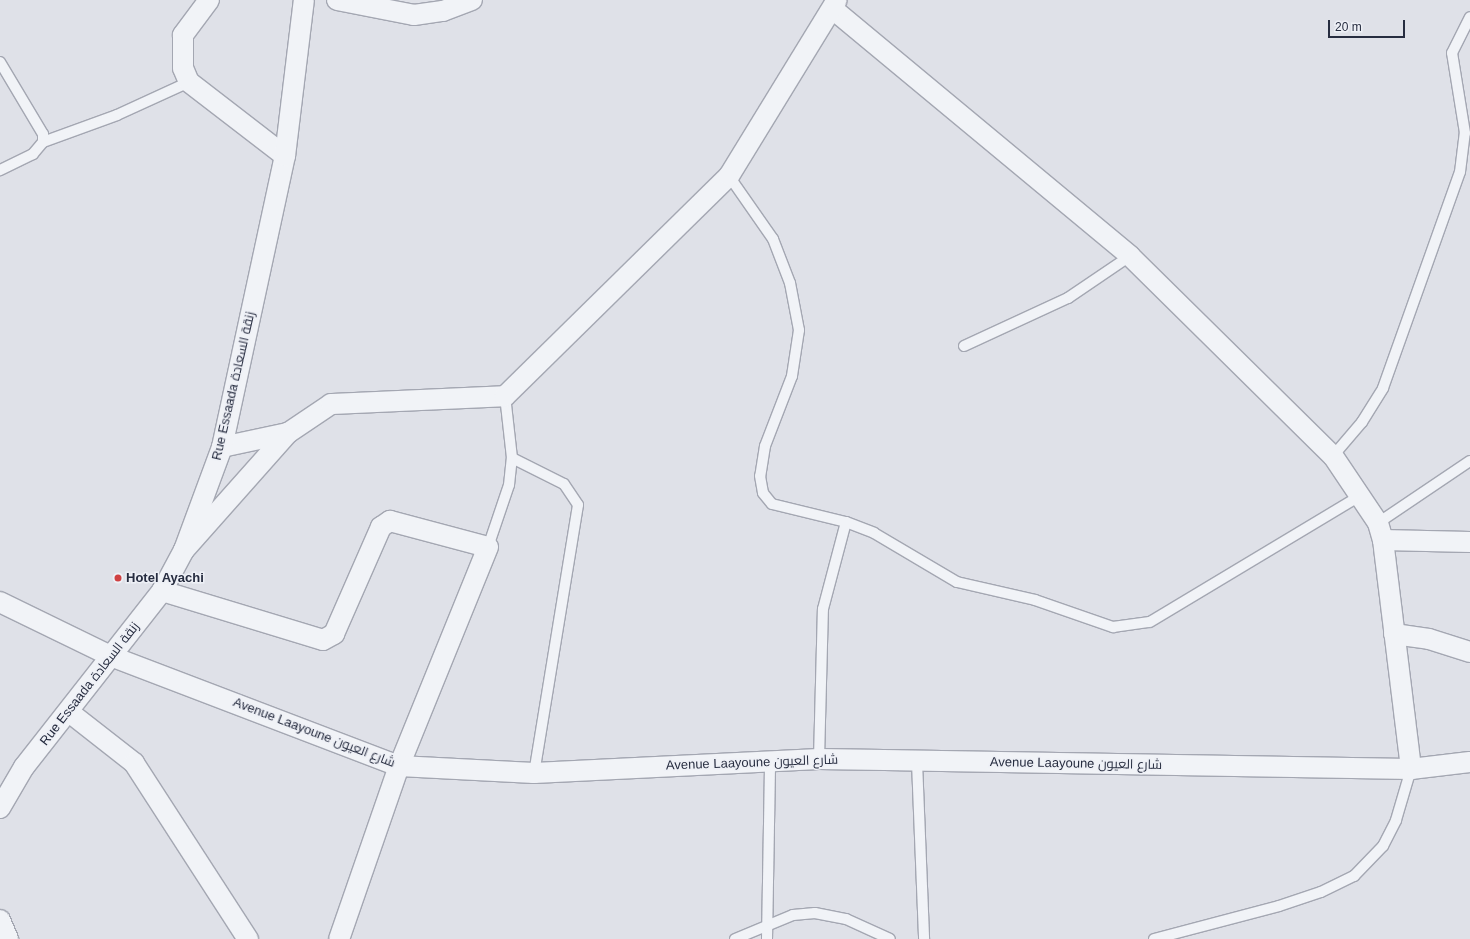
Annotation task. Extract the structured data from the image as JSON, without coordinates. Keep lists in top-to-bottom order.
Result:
{
  "streets": {
    "street": ["Rue Essaada زنقة السعادة", "Avenue Laayoune شارع العيون"]
  },
  "crossings": [
    ["Rue Essaada زنقة السعادة", "Avenue Laayoune شارع العيون"]
  ],
  "places": ["Hotel Ayachi"],
  "scale_bar": "20 m"
}
